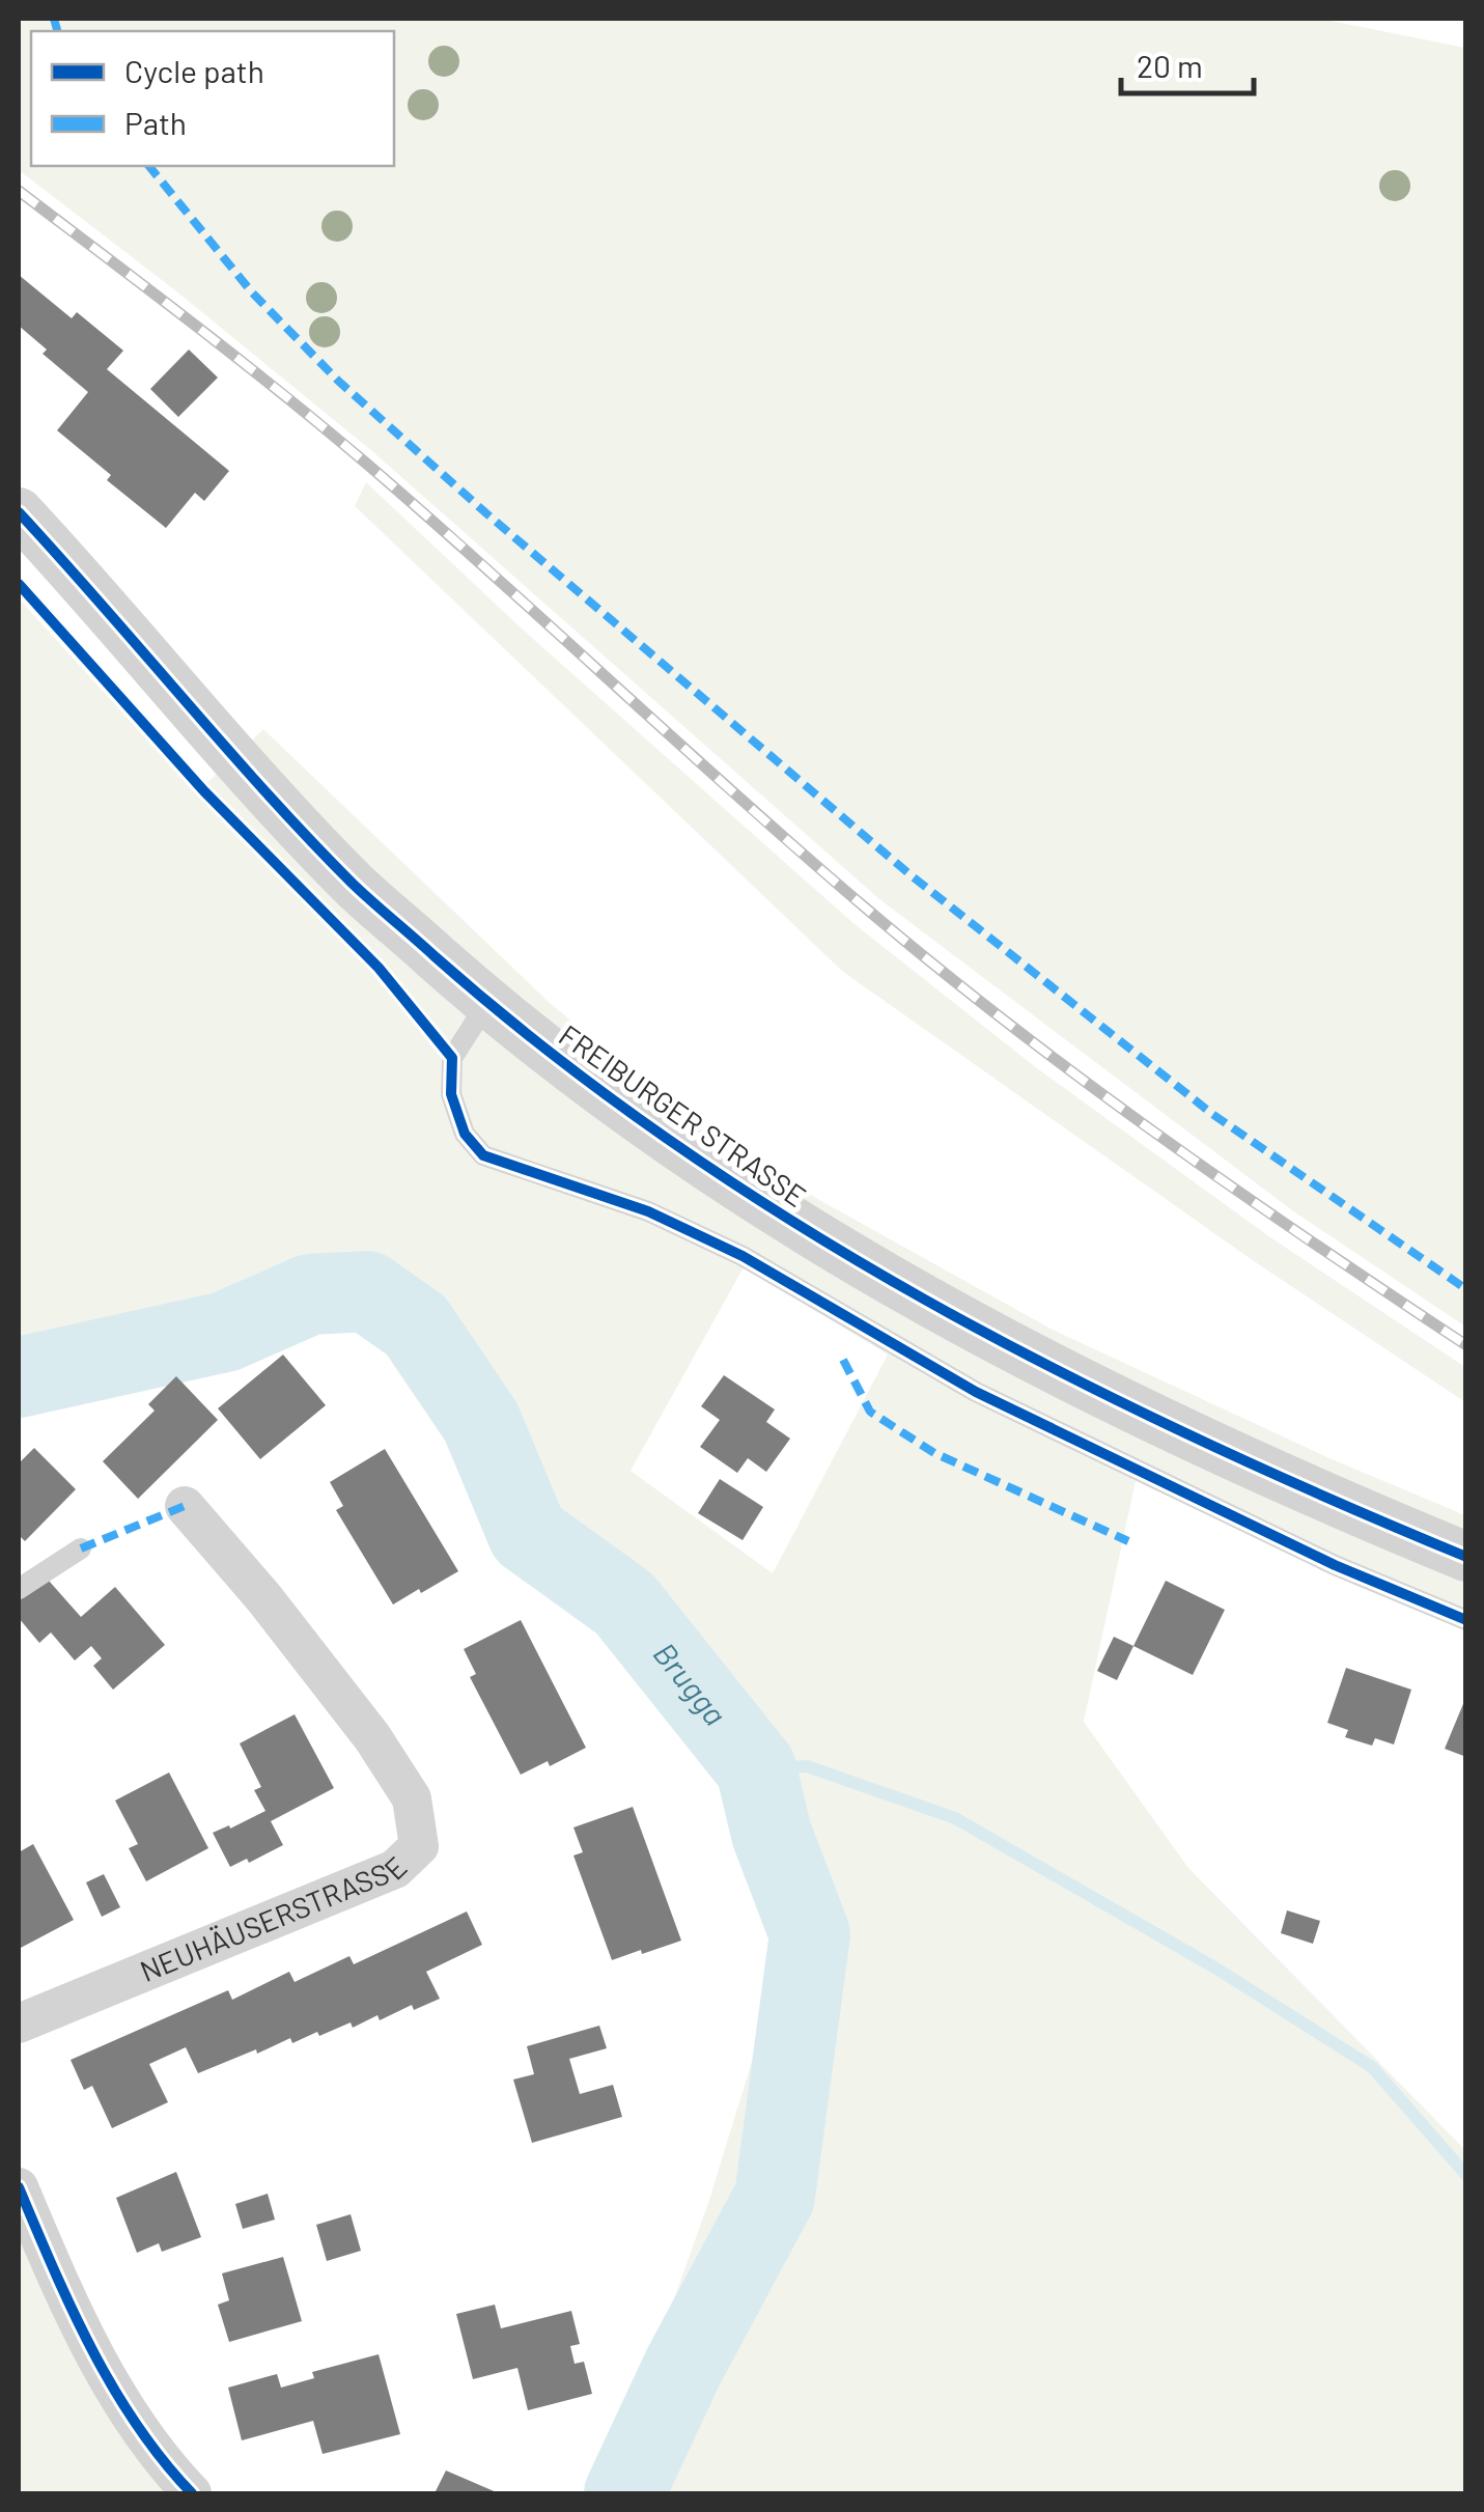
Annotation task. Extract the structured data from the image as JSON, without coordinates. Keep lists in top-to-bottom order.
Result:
{
  "streets": {
    "street": ["FREIBURGER STRASSE", "NEUHÄUSERSTRASSE"]
  },
  "water": ["Brugga"],
  "legend": ["Cycle path", "Path"],
  "scale_bar": "20 m"
}
